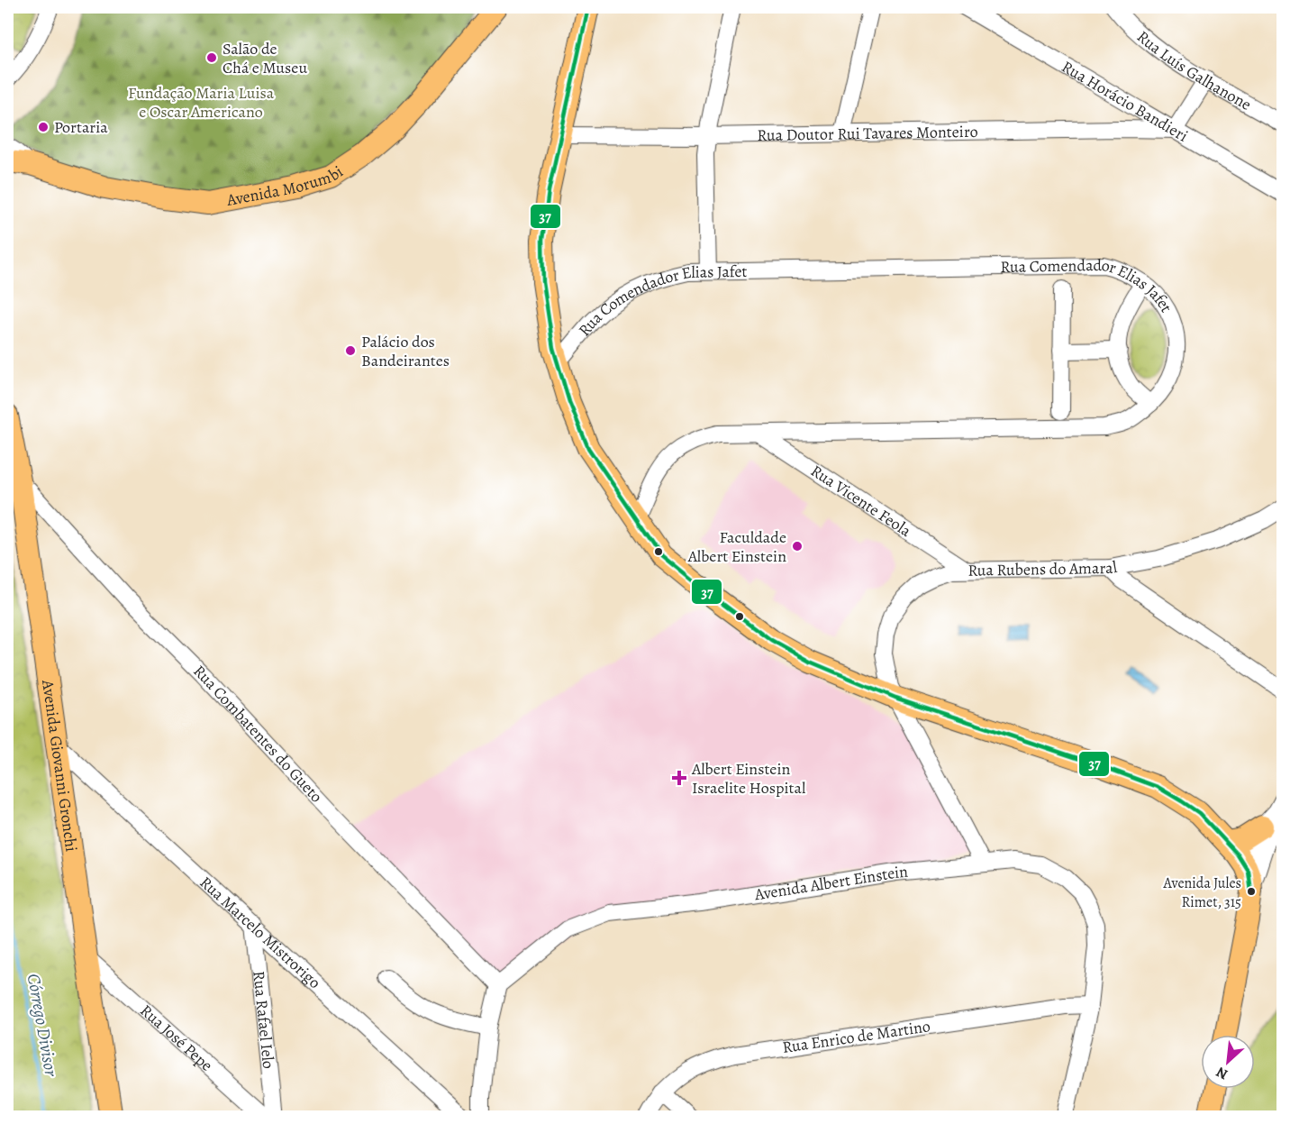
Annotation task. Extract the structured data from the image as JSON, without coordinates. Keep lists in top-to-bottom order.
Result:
{
  "streets": {
    "main road": ["Avenida Morumbi", "Avenida Giovanni Gronchi"],
    "street": [
      "Rua Luís Galhanone",
      "Rua Horácio Bandieri",
      "Rua Doutor Rui Tavares Monteiro",
      "Rua Comendador Elias Jafet",
      "Rua Vicente Feola",
      "Rua Rubens do Amaral",
      "Rua Combatentes do Gueto",
      "Avenida Albert Einstein",
      "Rua Marcelo Mistrorigo",
      "Rua Rafael Ielo",
      "Rua Enrico de Martino",
      "Rua José Pepe"
    ]
  },
  "crossings": [
    ["Rua Horácio Bandieri", "Rua Doutor Rui Tavares Monteiro"],
    ["Rua Comendador Elias Jafet", "Rua Vicente Feola"],
    ["Rua Vicente Feola", "Rua Rubens do Amaral"],
    ["Rua Rubens do Amaral", "Avenida Albert Einstein"],
    ["Rua Combatentes do Gueto", "Avenida Giovanni Gronchi"],
    ["Rua Combatentes do Gueto", "Avenida Albert Einstein"],
    ["Avenida Giovanni Gronchi", "Rua Marcelo Mistrorigo"],
    ["Avenida Giovanni Gronchi", "Rua José Pepe"],
    ["Avenida Albert Einstein", "Rua Enrico de Martino"],
    ["Rua Marcelo Mistrorigo", "Rua Rafael Ielo"]
  ],
  "water": ["Córrego Divisor"],
  "parks": ["Fundação Maria Luisa e Oscar Americano"],
  "places": {
    "other": [
      "Salão de Chá e Museu",
      "Portaria",
      "Palácio dos Bandeirantes",
      "Faculdade Albert Einstein",
      "Avenida Jules Rimet, 315"
    ],
    "health": ["Albert Einstein Israelite Hospital"]
  },
  "lines": ["transit line 37"],
  "north": "bottom left"
}
